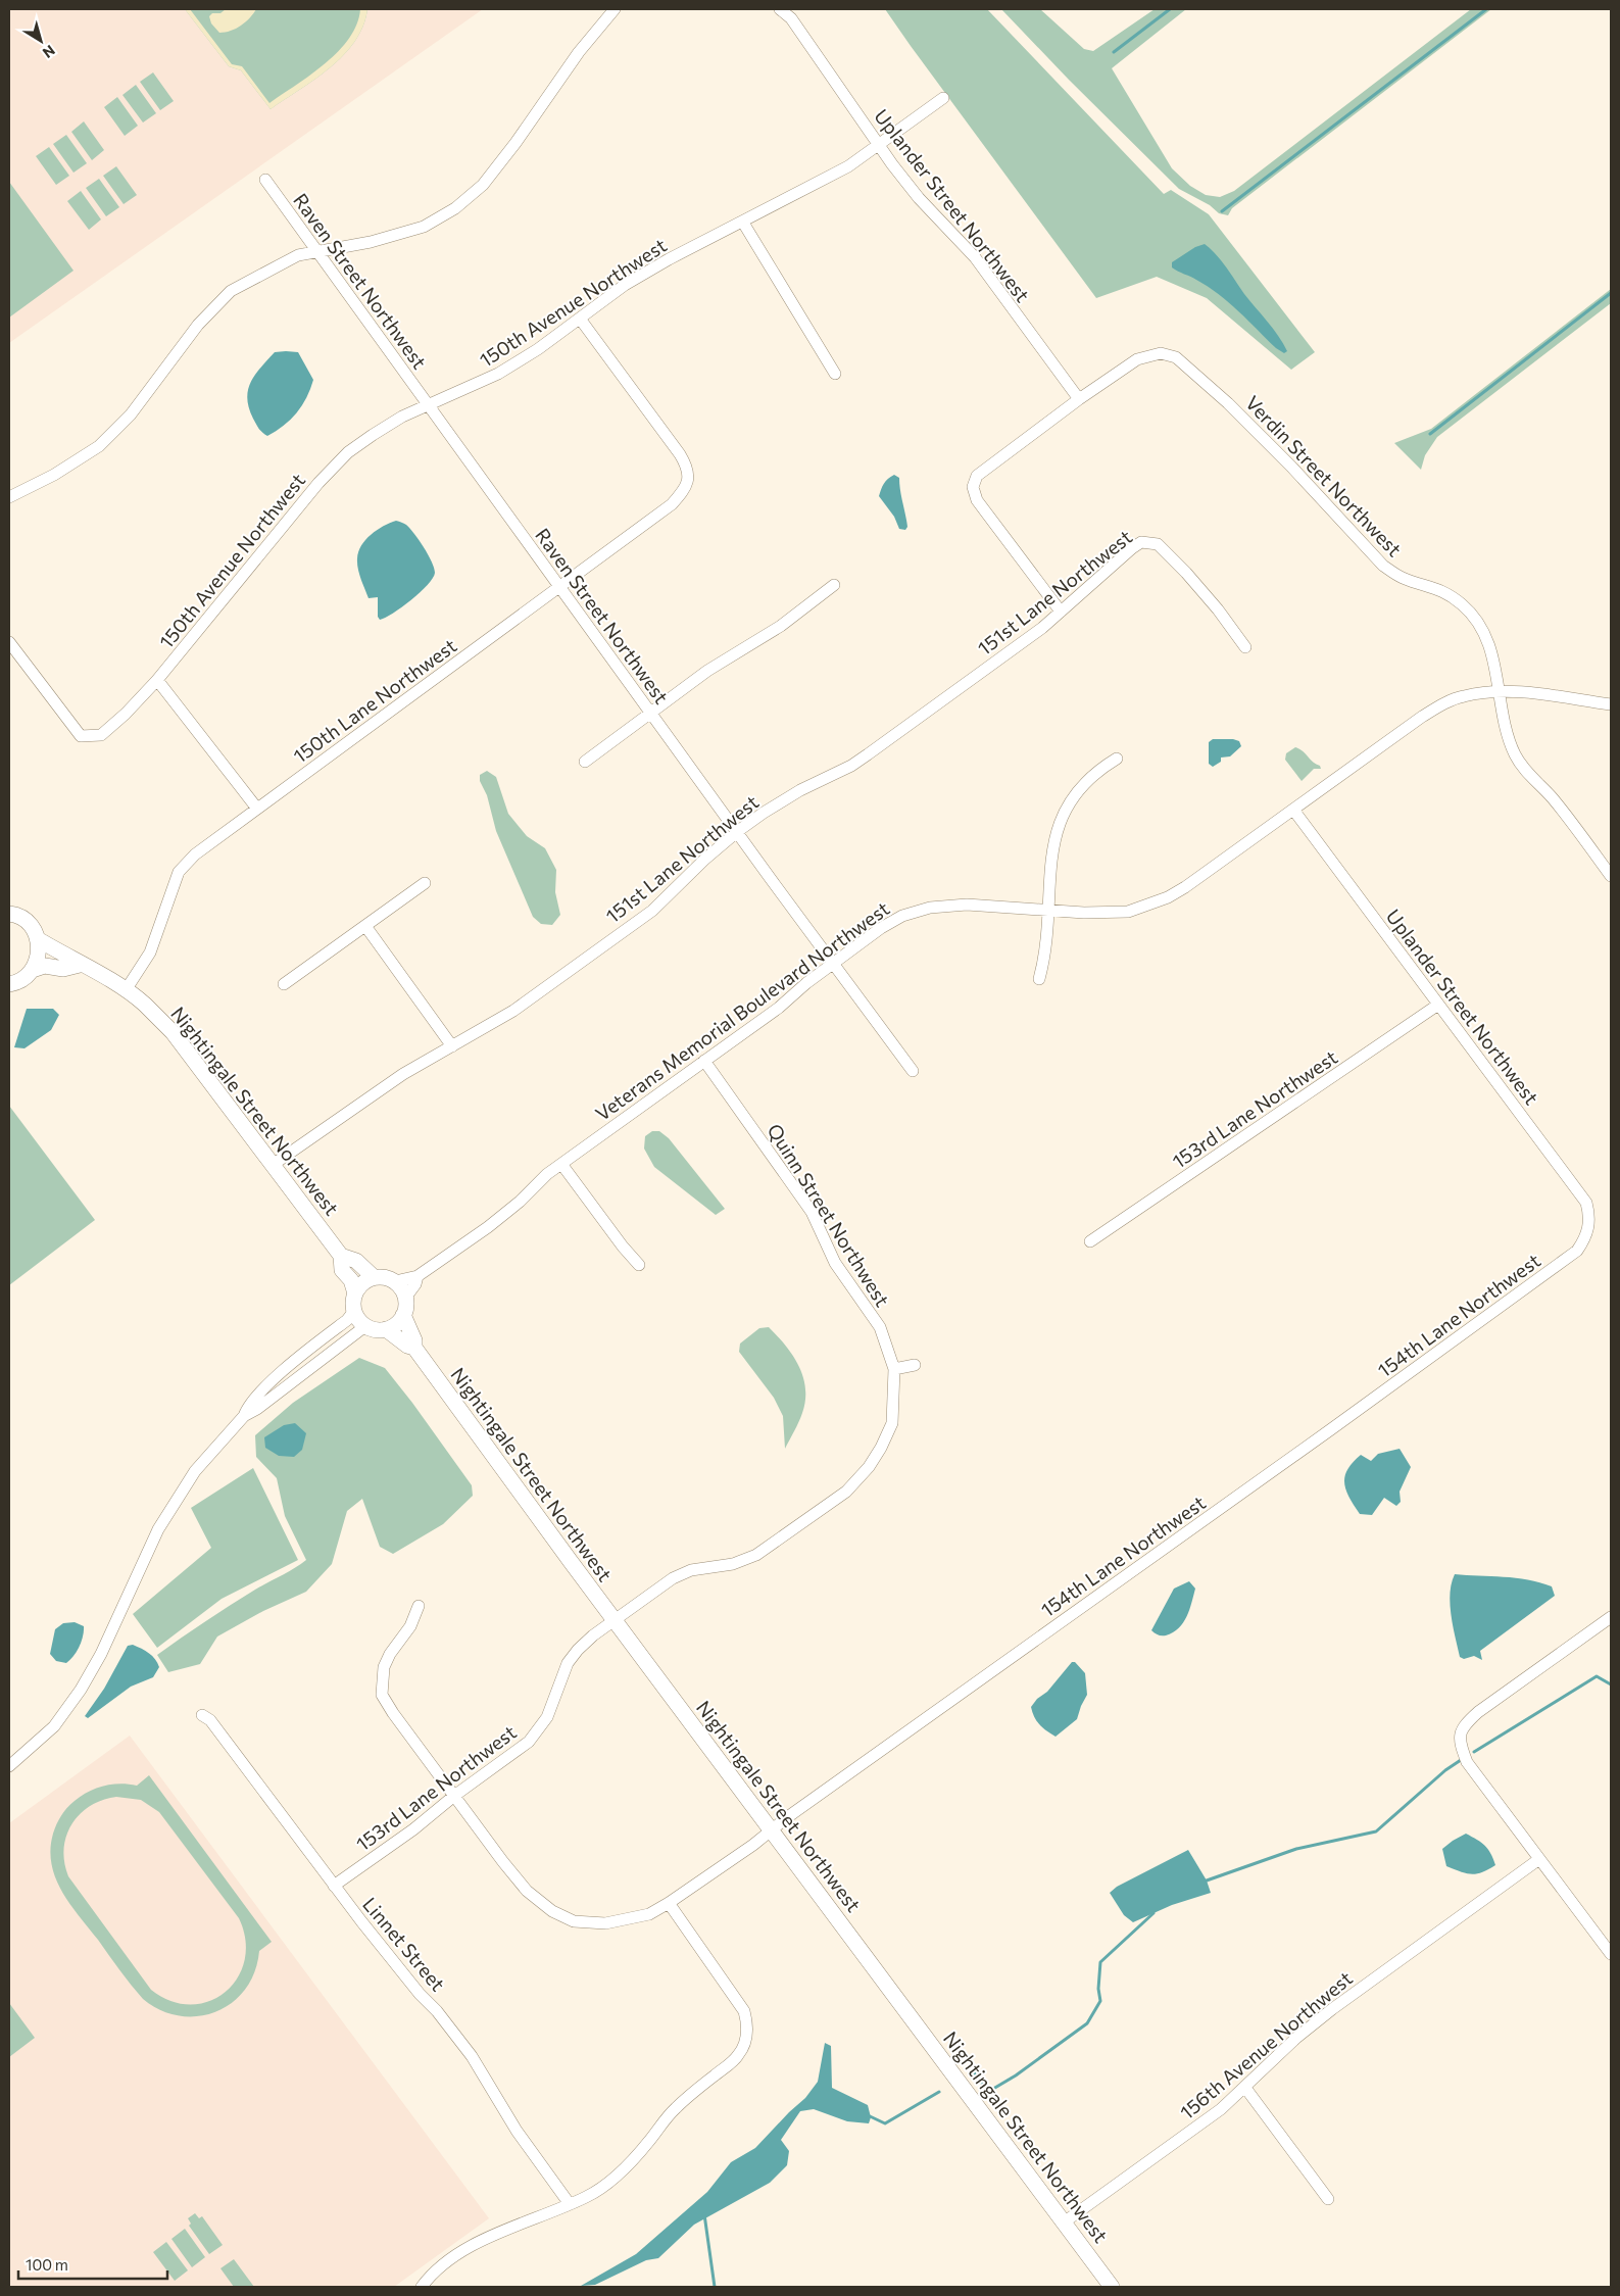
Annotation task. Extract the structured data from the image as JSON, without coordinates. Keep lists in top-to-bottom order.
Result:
{
  "streets": {
    "street": [
      "Uplander Street Northwest",
      "Raven Street Northwest",
      "150th Avenue Northwest",
      "Verdin Street Northwest",
      "151st Lane Northwest",
      "150th Lane Northwest",
      "Veterans Memorial Boulevard Northwest",
      "153rd Lane Northwest",
      "Nightingale Street Northwest",
      "Quinn Street Northwest",
      "154th Lane Northwest",
      "Linnet Street",
      "156th Avenue Northwest"
    ]
  },
  "crossings": [
    ["Uplander Street Northwest", "150th Avenue Northwest"],
    ["Uplander Street Northwest", "Verdin Street Northwest"],
    ["Uplander Street Northwest", "Veterans Memorial Boulevard Northwest"],
    ["Uplander Street Northwest", "153rd Lane Northwest"],
    ["Uplander Street Northwest", "154th Lane Northwest"],
    ["Raven Street Northwest", "150th Avenue Northwest"],
    ["Raven Street Northwest", "151st Lane Northwest"],
    ["Raven Street Northwest", "150th Lane Northwest"],
    ["Raven Street Northwest", "Veterans Memorial Boulevard Northwest"],
    ["150th Avenue Northwest", "150th Lane Northwest"],
    ["Verdin Street Northwest", "Veterans Memorial Boulevard Northwest"],
    ["151st Lane Northwest", "Nightingale Street Northwest"],
    ["150th Lane Northwest", "Nightingale Street Northwest"],
    ["Veterans Memorial Boulevard Northwest", "Nightingale Street Northwest"],
    ["Veterans Memorial Boulevard Northwest", "Quinn Street Northwest"],
    ["153rd Lane Northwest", "Nightingale Street Northwest"],
    ["153rd Lane Northwest", "Quinn Street Northwest"],
    ["153rd Lane Northwest", "154th Lane Northwest"],
    ["153rd Lane Northwest", "Linnet Street"],
    ["Nightingale Street Northwest", "154th Lane Northwest"],
    ["Nightingale Street Northwest", "156th Avenue Northwest"]
  ],
  "scale_bar": "100 m",
  "north": "bottom right"
}
